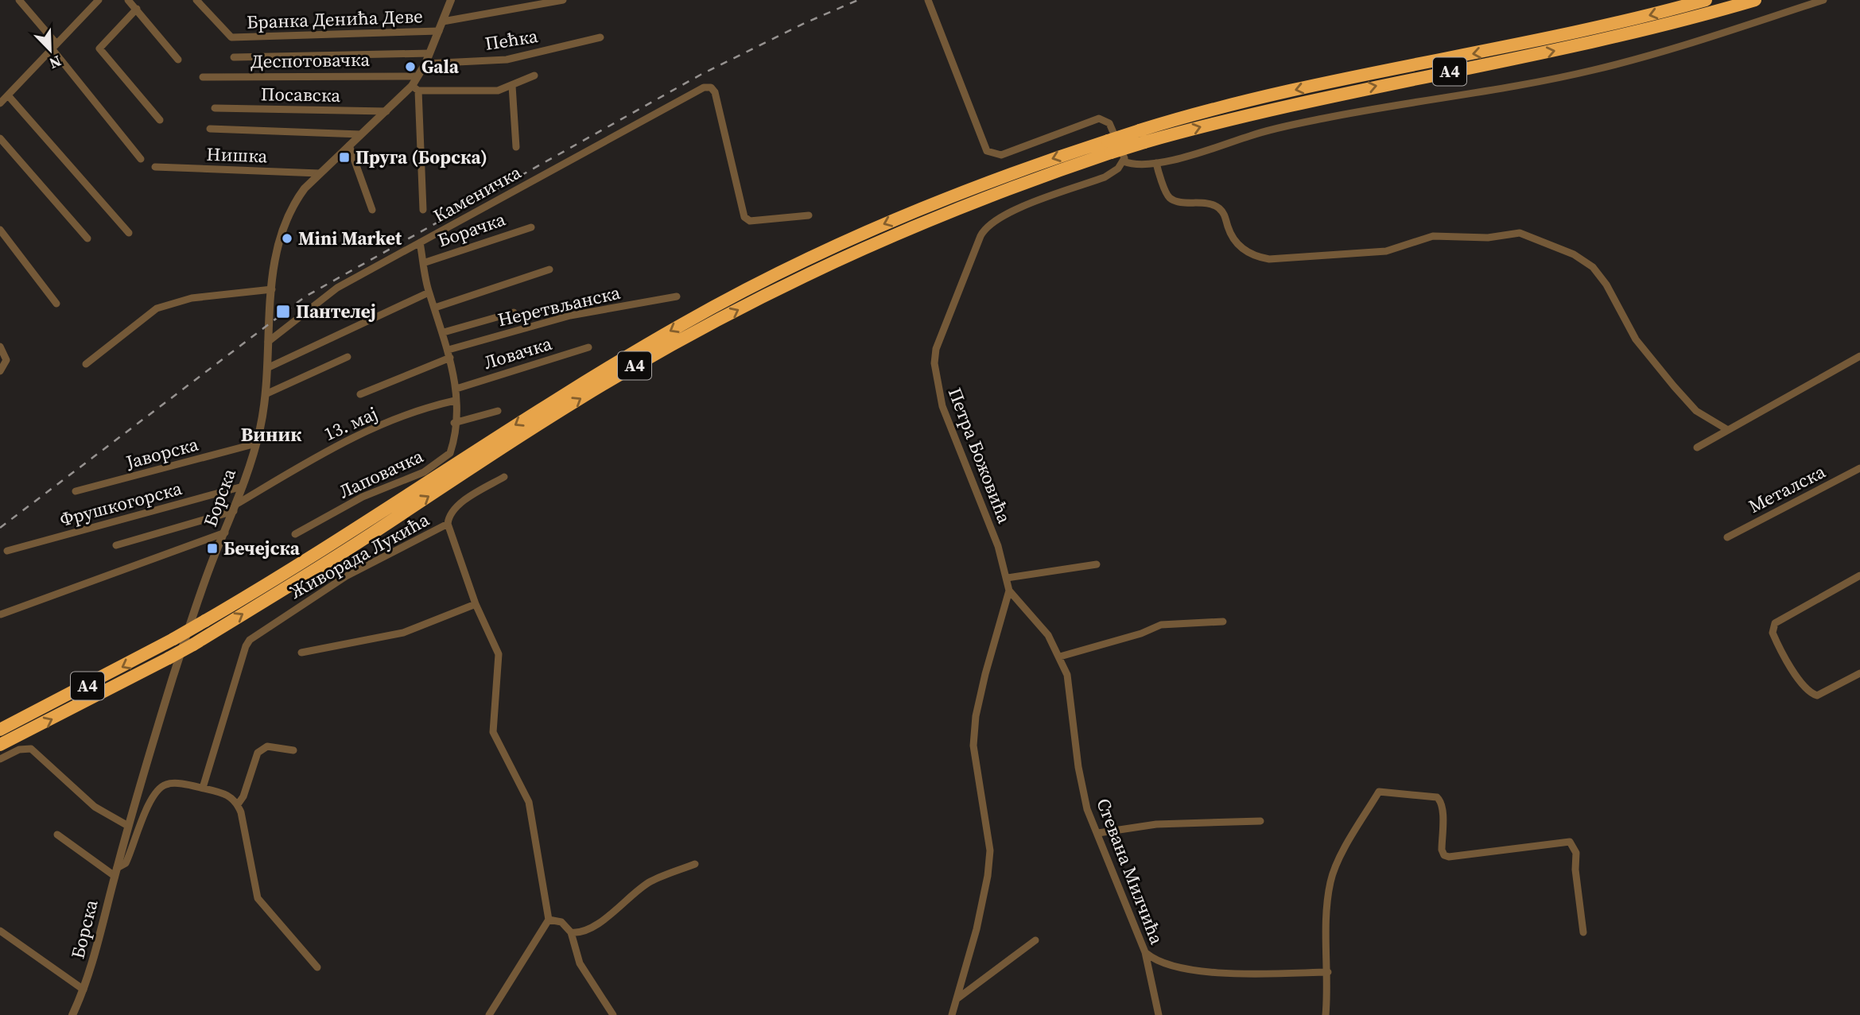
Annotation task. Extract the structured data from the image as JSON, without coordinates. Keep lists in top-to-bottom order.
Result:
{
  "streets": {
    "highway": ["A4"],
    "street": [
      "Бранка Денића Деве",
      "Пећка",
      "Деспотовачка",
      "Посавска",
      "Нишка",
      "Каменичка",
      "Борачка",
      "Неретвљанска",
      "Ловачка",
      "13. мај",
      "Јаворска",
      "Петра Божовића",
      "Лаповачка",
      "Металска",
      "Борска",
      "Фрушкогорска",
      "Живорада Лукића",
      "Стевана Милчића"
    ]
  },
  "crossings": [
    ["Бранка Денића Деве", "Борска"],
    ["Пећка", "Борска"],
    ["Деспотовачка", "Борска"],
    ["Посавска", "Борска"],
    ["Нишка", "Борска"],
    ["Каменичка", "Лаповачка"],
    ["Каменичка", "Борска"],
    ["Борачка", "Лаповачка"],
    ["Неретвљанска", "Лаповачка"],
    ["Ловачка", "Лаповачка"],
    ["13. мај", "Лаповачка"],
    ["13. мај", "Борска"],
    ["Јаворска", "Борска"],
    ["Петра Божовића", "Стевана Милчића"],
    ["Борска", "Фрушкогорска"]
  ],
  "districts": ["Виник"],
  "places": {
    "other": ["Gala", "Mini Market"],
    "transit": ["Пруга (Борска)", "Пантелеј", "Бечејска"]
  },
  "north": "bottom right"
}
